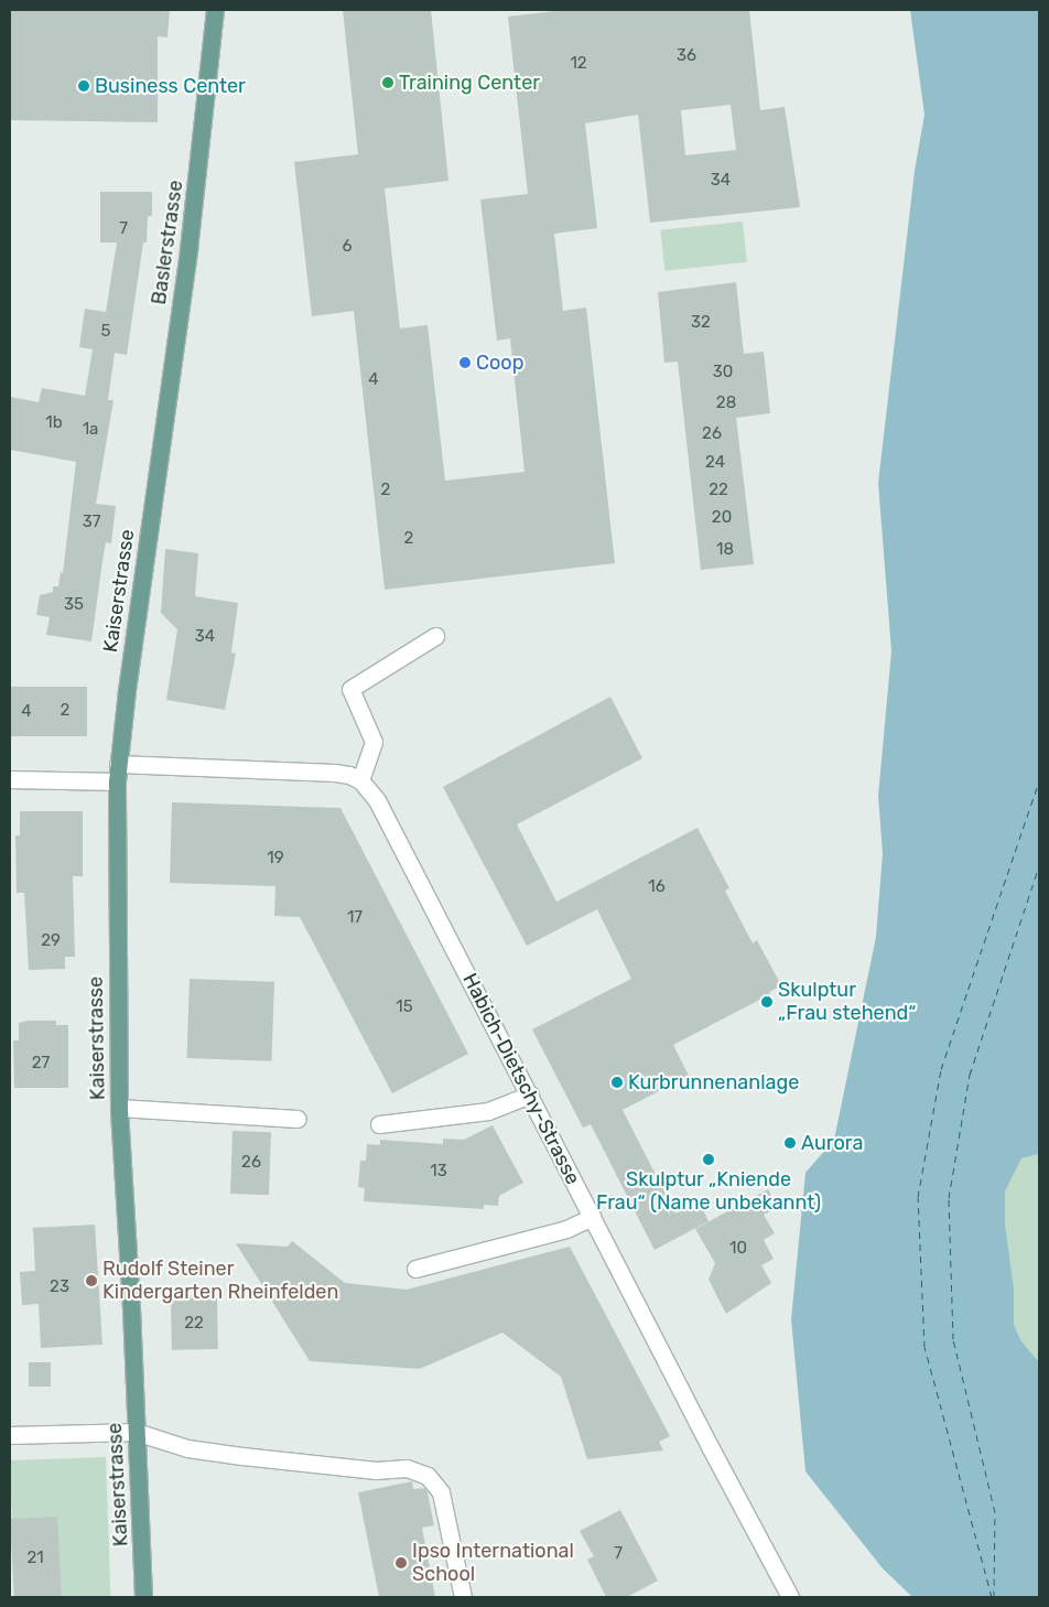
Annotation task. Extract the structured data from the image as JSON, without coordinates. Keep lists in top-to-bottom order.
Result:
{
  "streets": {
    "main road": ["Baslerstrasse", "Kaiserstrasse"],
    "street": ["Habich-Dietschy-Strasse"]
  },
  "crossings": [
    ["Baslerstrasse", "Kaiserstrasse"]
  ],
  "places": [
    "Training Center",
    "Business Center",
    "Coop",
    "Skulptur „Frau stehend“",
    "Kurbrunnenanlage",
    "Aurora",
    "Skulptur „Kniende Frau“ (Name unbekannt)",
    "Rudolf Steiner Kindergarten Rheinfelden",
    "Ipso International School"
  ],
  "house_numbers": [
    "36",
    "12",
    "34",
    "7",
    "6",
    "32",
    "5",
    "30",
    "4",
    "28",
    "1b",
    "1a",
    "26",
    "24",
    "2",
    "22",
    "20",
    "37",
    "2",
    "18",
    "35",
    "34",
    "2",
    "4",
    "19",
    "16",
    "17",
    "29",
    "15",
    "27",
    "26",
    "13",
    "10",
    "23",
    "22",
    "7",
    "21"
  ]
}
